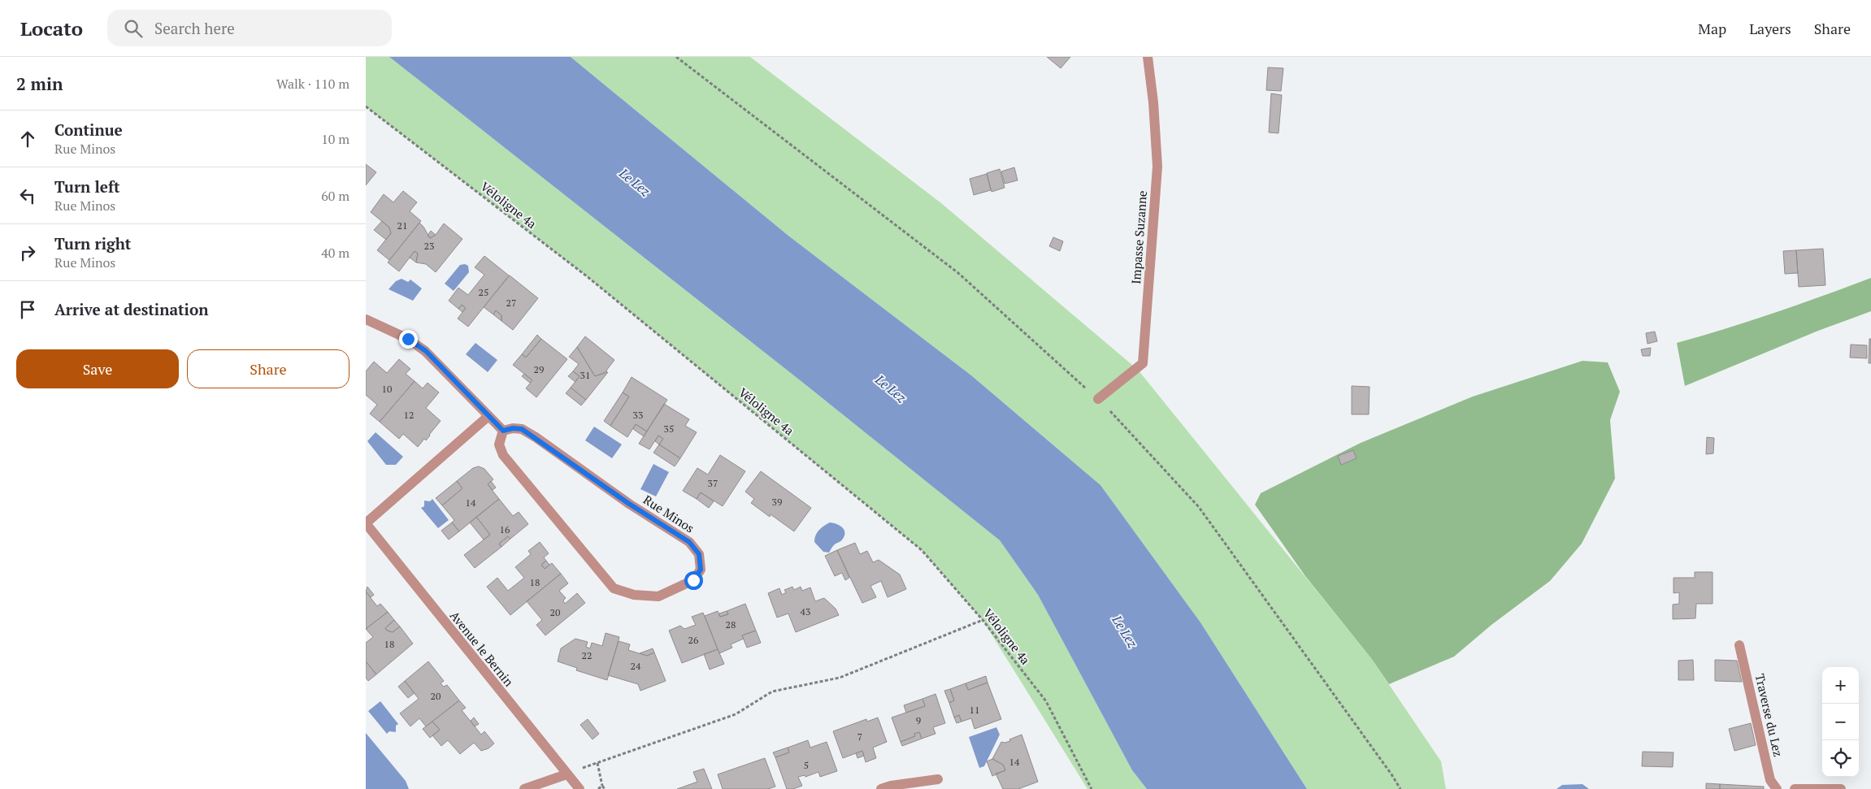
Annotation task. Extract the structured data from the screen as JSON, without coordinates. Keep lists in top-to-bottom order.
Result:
{
  "streets": {
    "street": [
      "Impasse Suzanne",
      "Rue Minos",
      "Avenue le Bernin",
      "Traverse du Lez"
    ],
    "path": ["Véloligne 4a"]
  },
  "water": ["Le Lez"],
  "house_numbers": [
    "21",
    "23",
    "25",
    "27",
    "29",
    "31",
    "10",
    "12",
    "33",
    "35",
    "37",
    "39",
    "14",
    "16",
    "18",
    "43",
    "20",
    "28",
    "26",
    "18",
    "22",
    "24",
    "20",
    "11",
    "9",
    "7",
    "14",
    "5"
  ],
  "page": {
    "header": "Locato",
    "search": "Search here",
    "nav": ["Map", "Layers", "Share"],
    "heading": ["2 min", "Walk · 110 m"],
    "list": [
      ["Continue", "Rue Minos", "10 m"],
      ["Turn left", "Rue Minos", "60 m"],
      ["Turn right", "Rue Minos", "40 m"],
      "Arrive at destination"
    ],
    "buttons": ["Save", "Share"],
    "map_buttons": ["+", "−"]
  }
}
